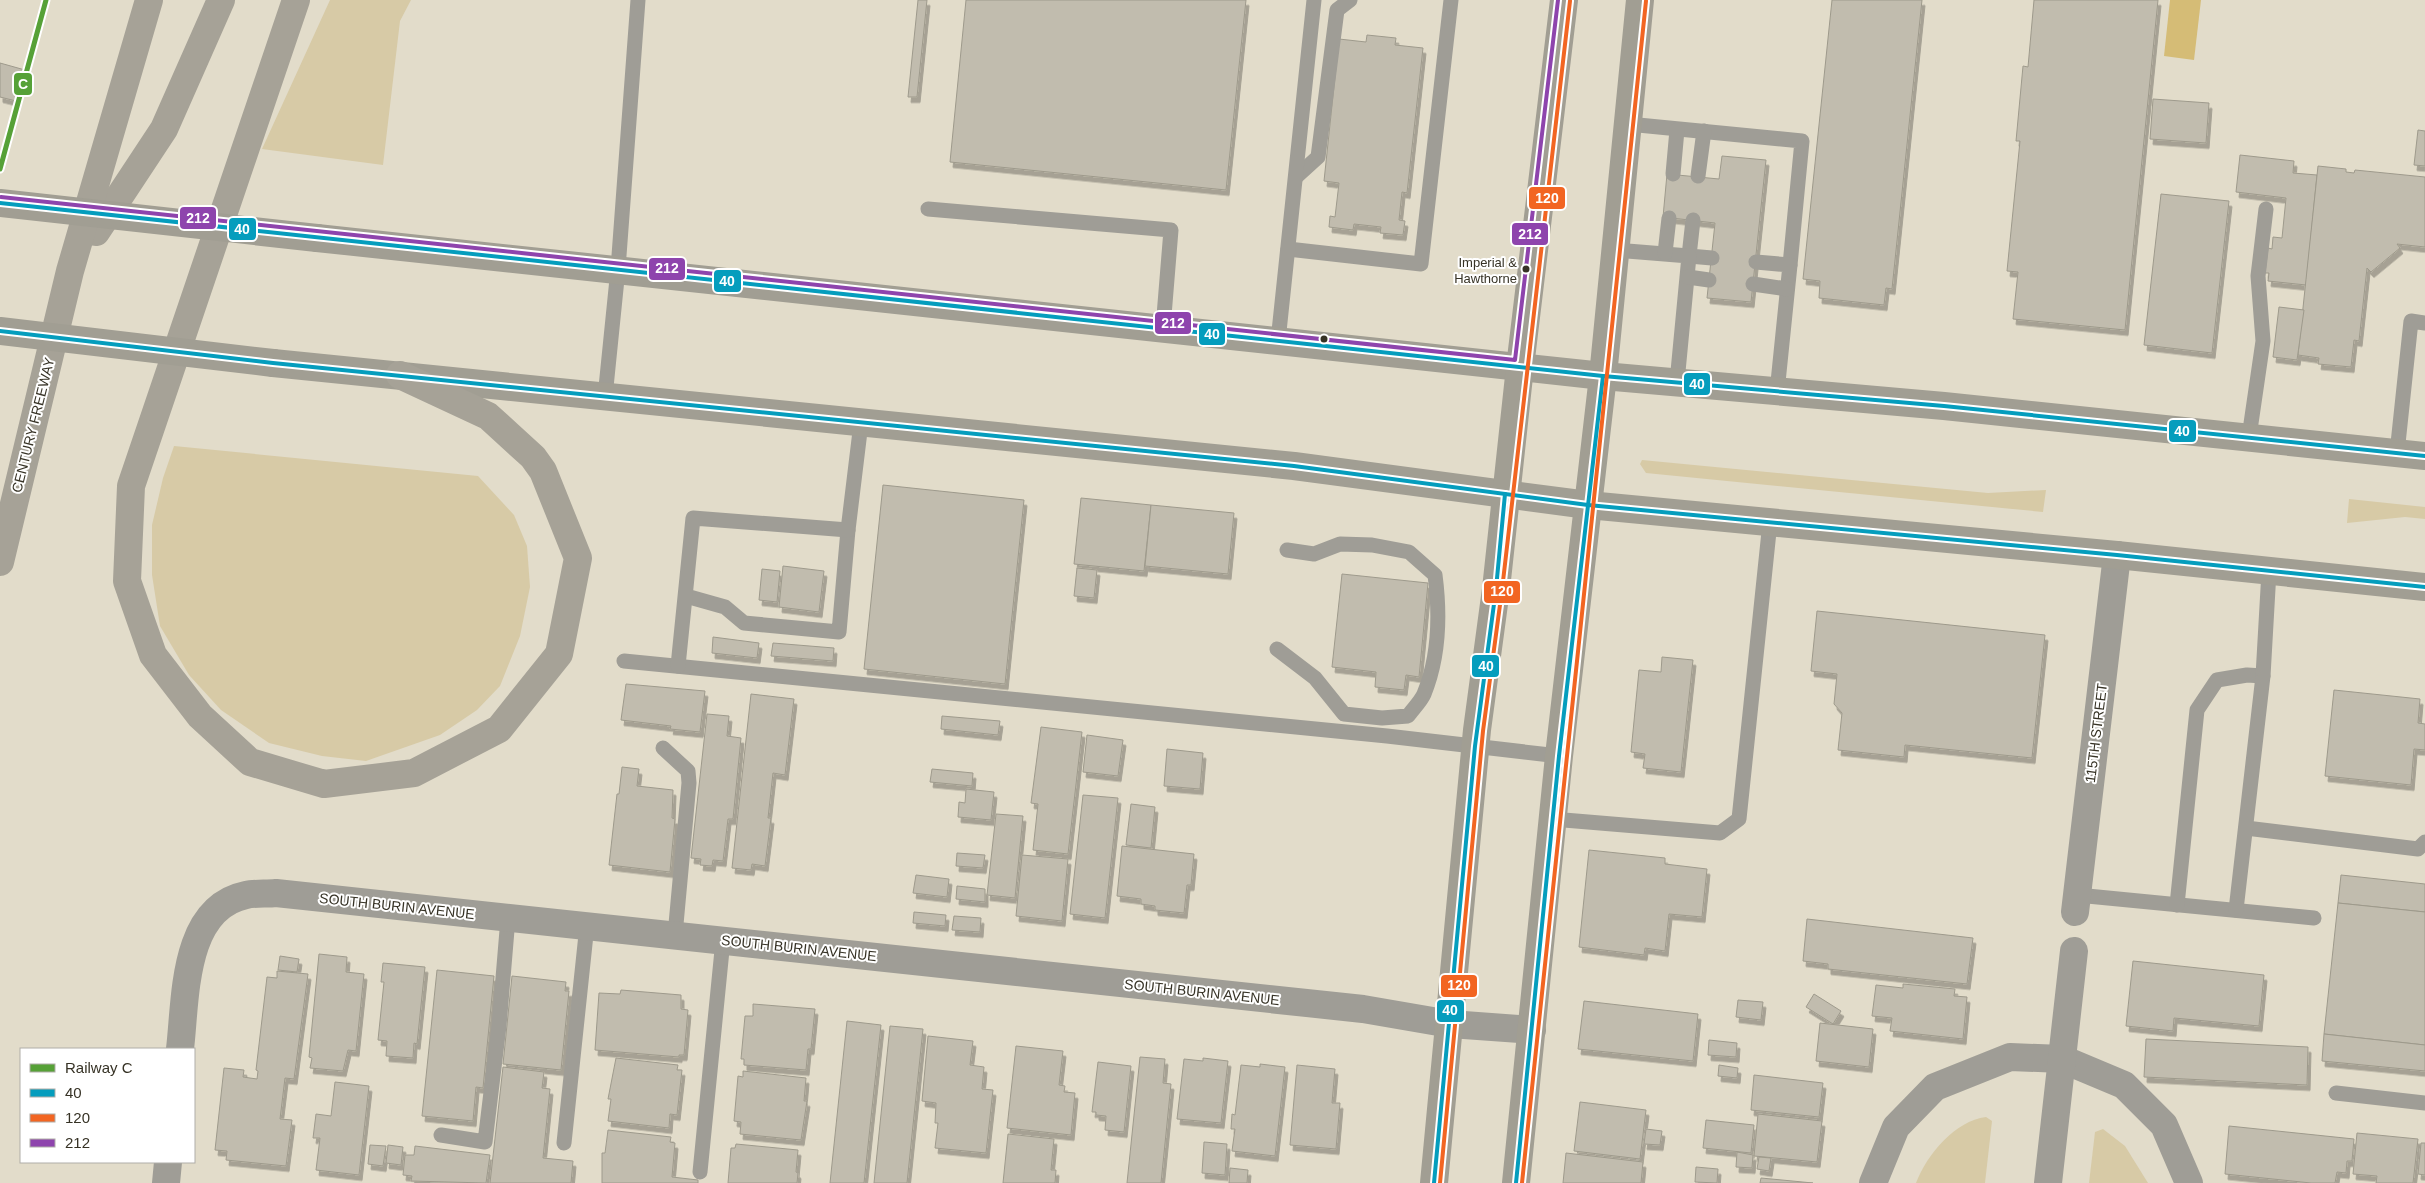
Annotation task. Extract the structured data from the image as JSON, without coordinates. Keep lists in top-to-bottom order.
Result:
{
  "streets": {
    "highway": ["CENTURY FREEWAY"],
    "street": ["115TH STREET", "SOUTH BURIN AVENUE"]
  },
  "places": ["Imperial & Hawthorne"],
  "lines": [
    "rail line C",
    "transit line 212",
    "transit line 120",
    "transit line 40"
  ],
  "legend": [
    "Railway C",
    "40",
    "120",
    "212"
  ]
}
